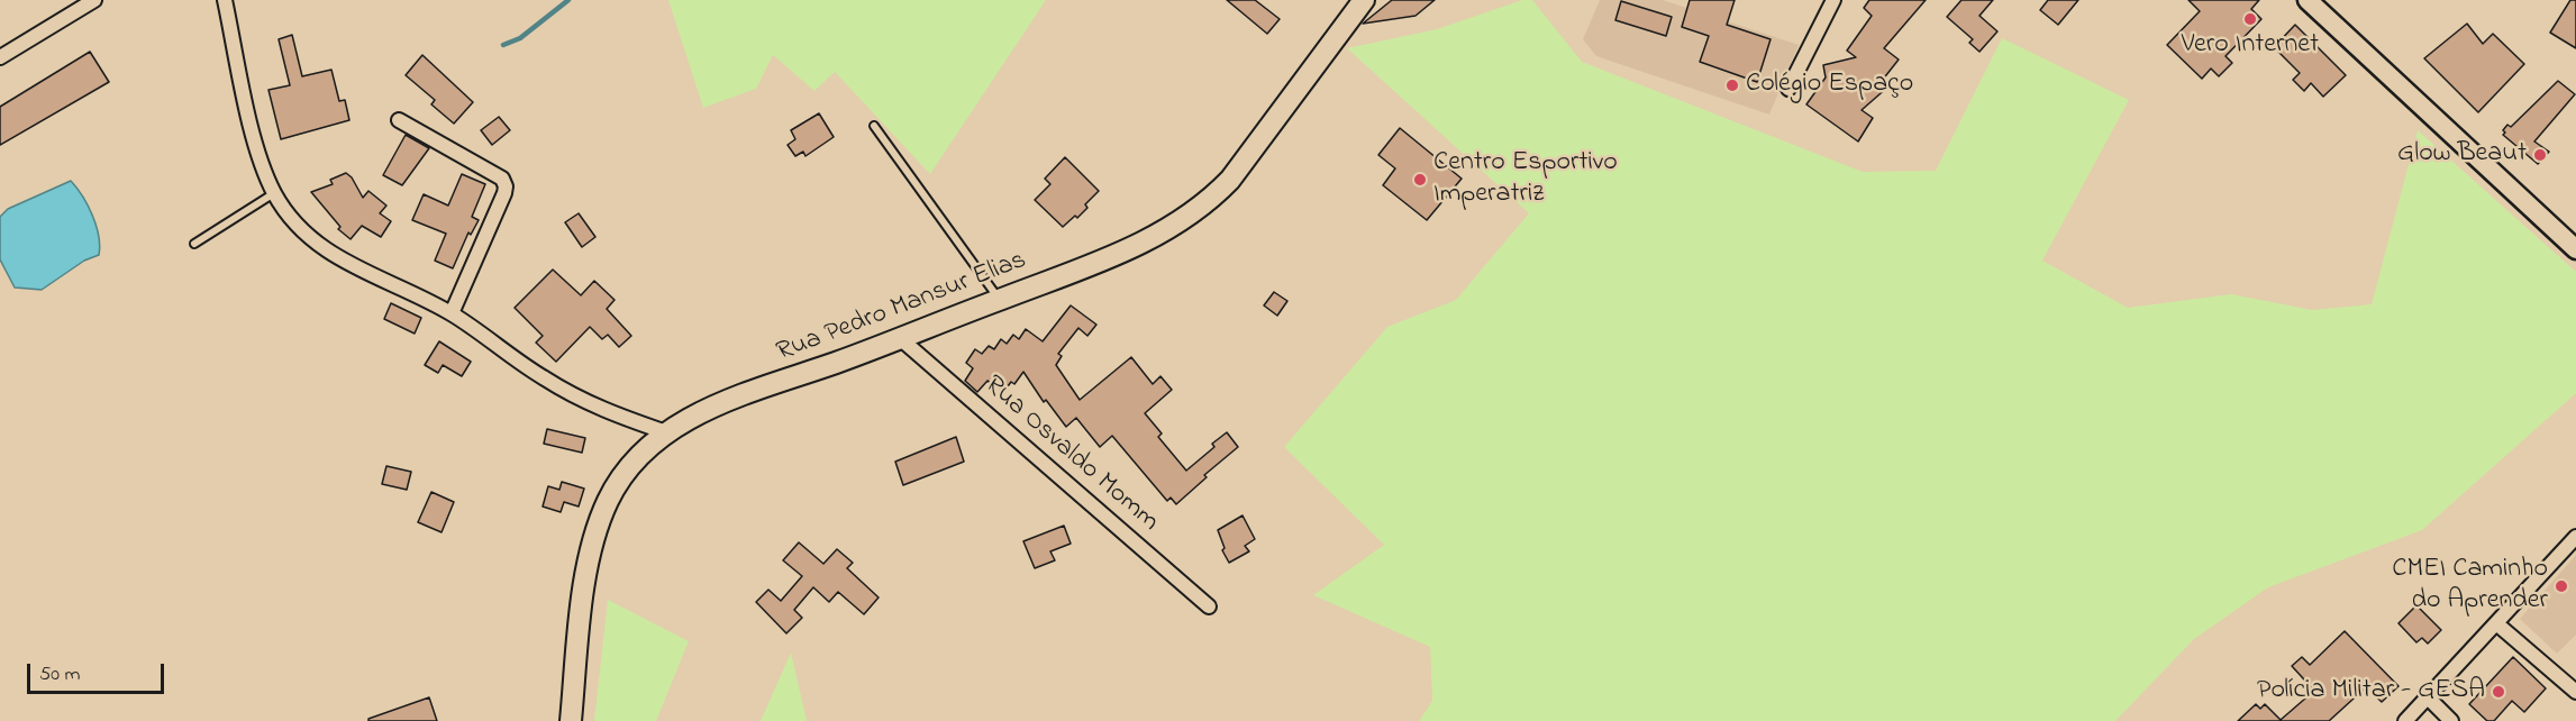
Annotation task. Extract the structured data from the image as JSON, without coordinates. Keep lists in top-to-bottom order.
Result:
{
  "streets": {
    "main road": ["Rua Pedro Mansur Elias"],
    "street": ["Rua Osvaldo Momm"]
  },
  "crossings": [
    ["Rua Pedro Mansur Elias", "Rua Osvaldo Momm"]
  ],
  "places": [
    "Vero Internet",
    "Colégio Espaço",
    "Glow Beaut",
    "Centro Esportivo Imperatriz",
    "CMEI Caminho do Aprender",
    "Polícia Militar - GESA"
  ],
  "scale_bar": "50 m"
}
